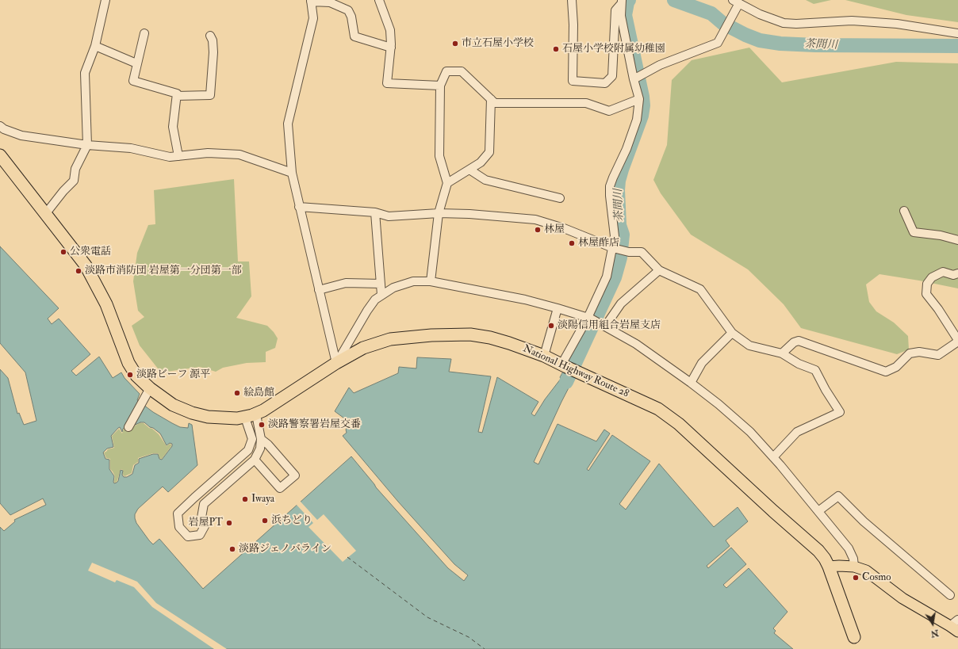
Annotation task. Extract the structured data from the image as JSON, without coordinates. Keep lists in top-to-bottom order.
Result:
{
  "streets": {
    "highway": ["National Highway Route 28"]
  },
  "water": ["茶間川"],
  "places": [
    "市立石屋小学校",
    "石屋小学校附属幼稚園",
    "林屋",
    "林屋酢店",
    "公衆電話",
    "淡路市消防団 岩屋第一分団第一部",
    "淡陽信用組合岩屋支店",
    "淡路ビーフ 源平",
    "絵島館",
    "淡路警察署岩屋交番",
    "Iwaya",
    "浜ちどり",
    "岩屋PT",
    "淡路ジェノバライン",
    "Cosmo"
  ],
  "north": "bottom"
}
